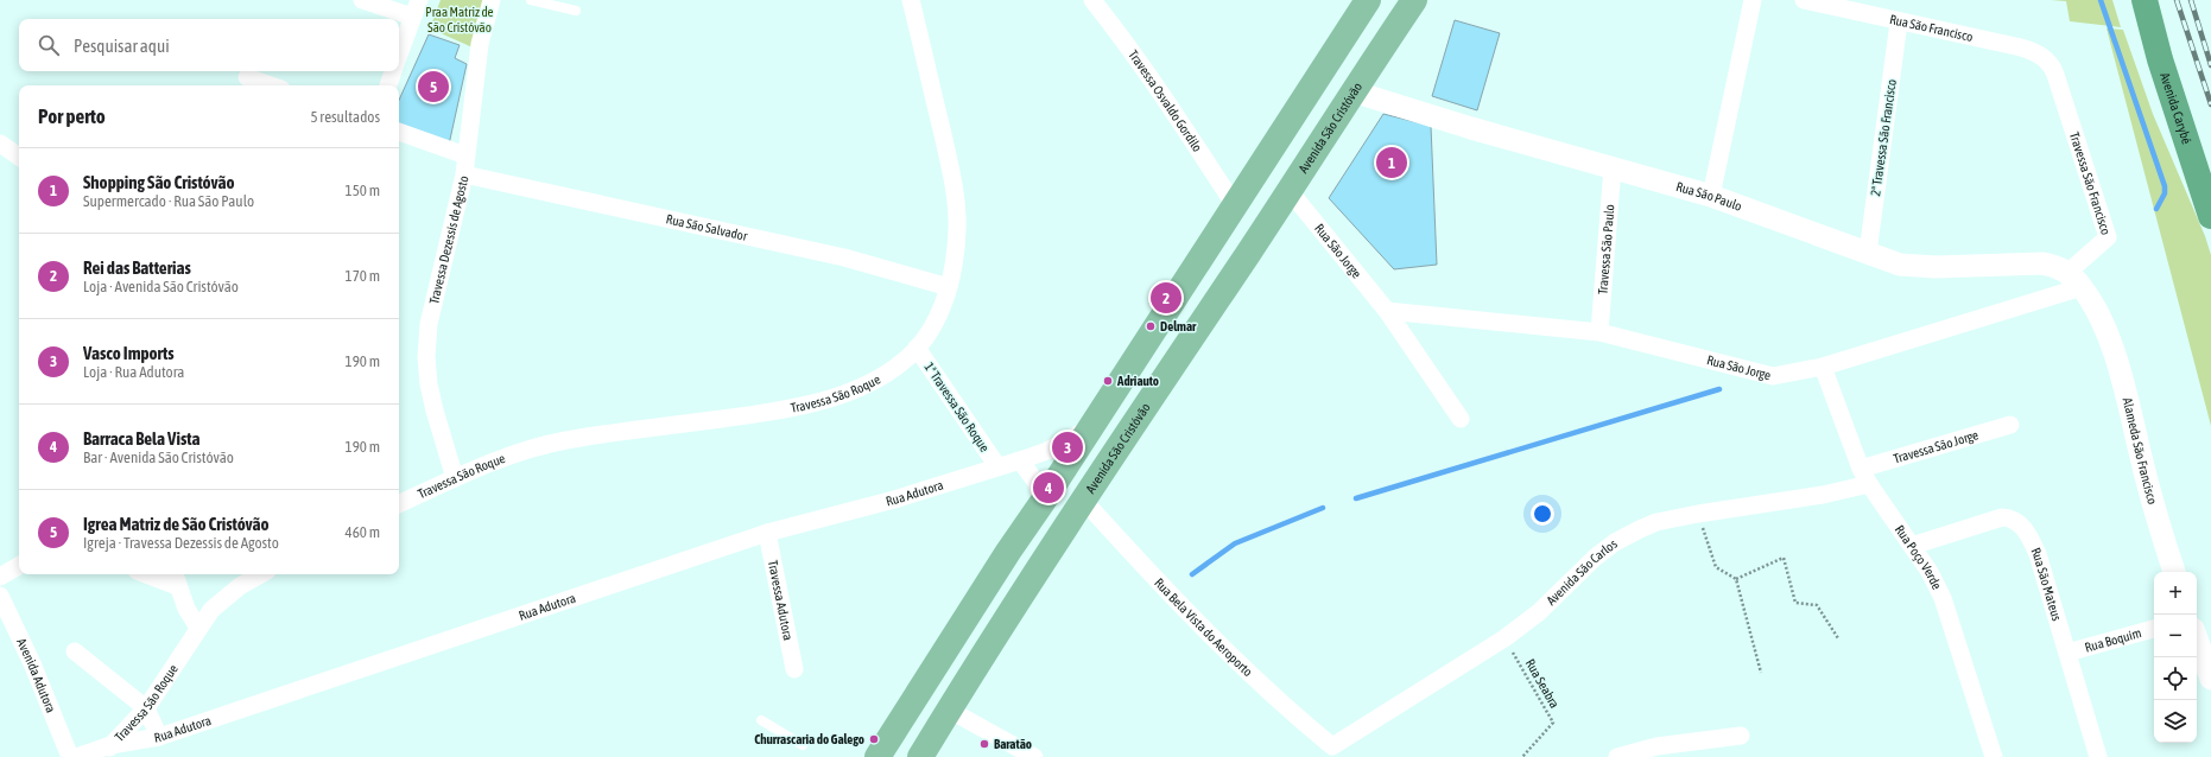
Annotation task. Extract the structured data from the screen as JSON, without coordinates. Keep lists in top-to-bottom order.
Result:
{
  "streets": {
    "highway": ["Avenida Carybé"],
    "main road": ["Avenida São Cristóvão"],
    "street": [
      "Rua São Francisco",
      "Travessa Osvaldo Gordilo",
      "2ª Travessa São Francisco",
      "Travessa São Francisco",
      "Rua São Paulo",
      "Rua São Salvador",
      "Travessa Dezessis de Agosto",
      "Rua São Jorge",
      "Travessa São Paulo",
      "Travessa São Roque",
      "1ª Travessa São Roque",
      "Travessa São Jorge",
      "Alameda São Francisco",
      "Rua Adutora",
      "Rua Poço Verde",
      "Avenida São Carlos",
      "Rua São Mateus",
      "Travessa Adutora",
      "Rua Bela Vista do Aeroporto",
      "Rua Boquim",
      "Avenida Adutora"
    ],
    "path": ["Rua Seabra"]
  },
  "crossings": [
    ["Rua São Francisco", "2ª Travessa São Francisco"],
    ["Rua São Francisco", "Travessa São Francisco"],
    ["Avenida São Cristóvão", "Rua São Paulo"],
    ["Avenida São Cristóvão", "Rua São Jorge"],
    ["Avenida São Cristóvão", "Rua Bela Vista do Aeroporto"],
    ["2ª Travessa São Francisco", "Rua São Paulo"],
    ["Travessa São Francisco", "Rua São Paulo"],
    ["Travessa São Francisco", "Rua São Jorge"],
    ["Travessa São Francisco", "Alameda São Francisco"],
    ["Rua São Paulo", "Rua São Jorge"],
    ["Rua São Paulo", "Travessa São Paulo"],
    ["Rua São Paulo", "Alameda São Francisco"],
    ["Rua São Salvador", "Travessa Dezessis de Agosto"],
    ["Rua São Salvador", "Travessa São Roque"],
    ["Travessa Dezessis de Agosto", "Travessa São Roque"],
    ["Rua São Jorge", "Travessa São Paulo"],
    ["Rua São Jorge", "Alameda São Francisco"],
    ["Rua São Jorge", "Rua Poço Verde"],
    ["Travessa São Roque", "1ª Travessa São Roque"],
    ["Travessa São Roque", "Rua Adutora"],
    ["1ª Travessa São Roque", "Rua Adutora"],
    ["Travessa São Jorge", "Rua Poço Verde"],
    ["Travessa São Jorge", "Avenida São Carlos"],
    ["Rua Adutora", "Travessa Adutora"],
    ["Rua Poço Verde", "Avenida São Carlos"],
    ["Rua Poço Verde", "Rua São Mateus"],
    ["Avenida São Carlos", "Rua Bela Vista do Aeroporto"],
    ["Avenida São Carlos", "Rua Seabra"],
    ["Rua São Mateus", "Rua Boquim"]
  ],
  "parks": ["Praa Matriz de São Cristóvão"],
  "places": [
    "Delmar",
    "Adriauto",
    "Churrascaria do Galego",
    "Baratão"
  ],
  "page": {
    "search": "Pesquisar aqui",
    "pins": [
      "5",
      "1",
      "2",
      "3",
      "4"
    ],
    "heading": ["Por perto", "5 resultados"],
    "list": [
      {
        "mark": "1",
        "name": "Shopping São Cristóvão",
        "note": "Supermercado · Rua São Paulo",
        "value": "150 m"
      },
      {
        "mark": "2",
        "name": "Rei das Batterias",
        "note": "Loja · Avenida São Cristóvão",
        "value": "170 m"
      },
      {
        "mark": "3",
        "name": "Vasco Imports",
        "note": "Loja · Rua Adutora",
        "value": "190 m"
      },
      {
        "mark": "4",
        "name": "Barraca Bela Vista",
        "note": "Bar · Avenida São Cristóvão",
        "value": "190 m"
      },
      {
        "mark": "5",
        "name": "Igrea Matriz de São Cristóvão",
        "note": "Igreja · Travessa Dezessis de Agosto",
        "value": "460 m"
      }
    ],
    "map_buttons": ["+", "−"]
  }
}
